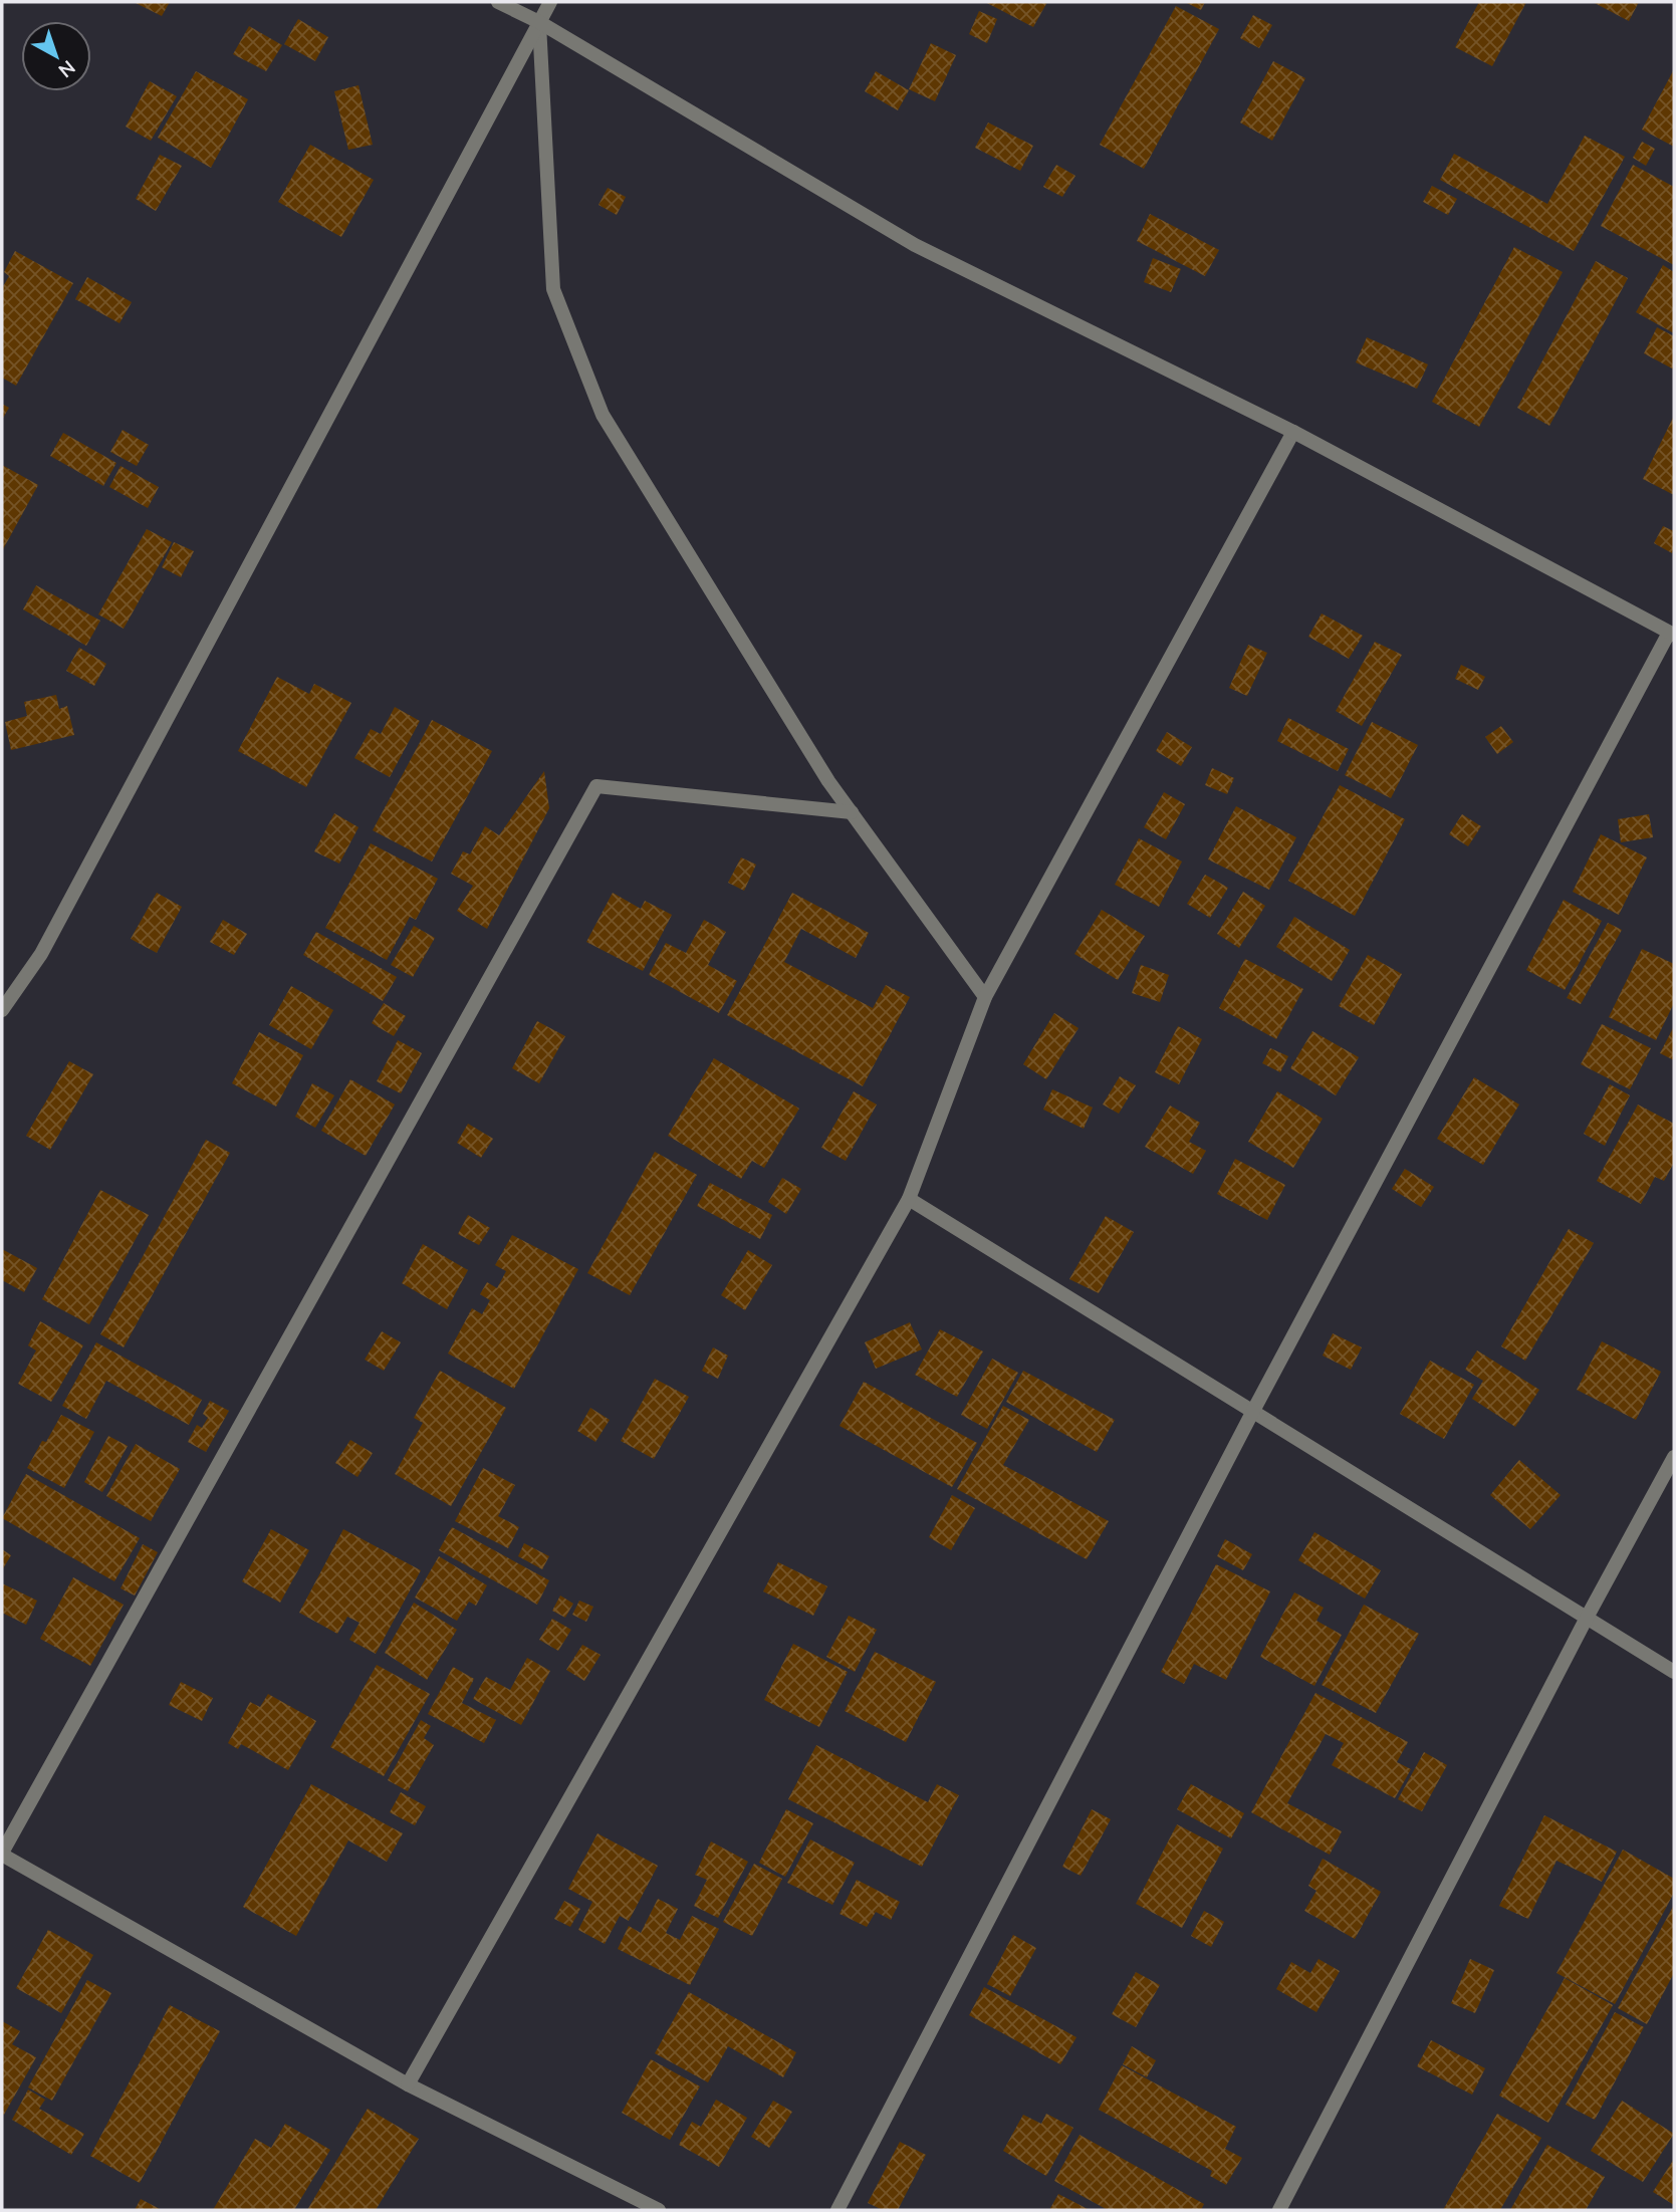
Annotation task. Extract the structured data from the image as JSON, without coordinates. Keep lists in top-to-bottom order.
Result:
{
  "north": "bottom right"
}
